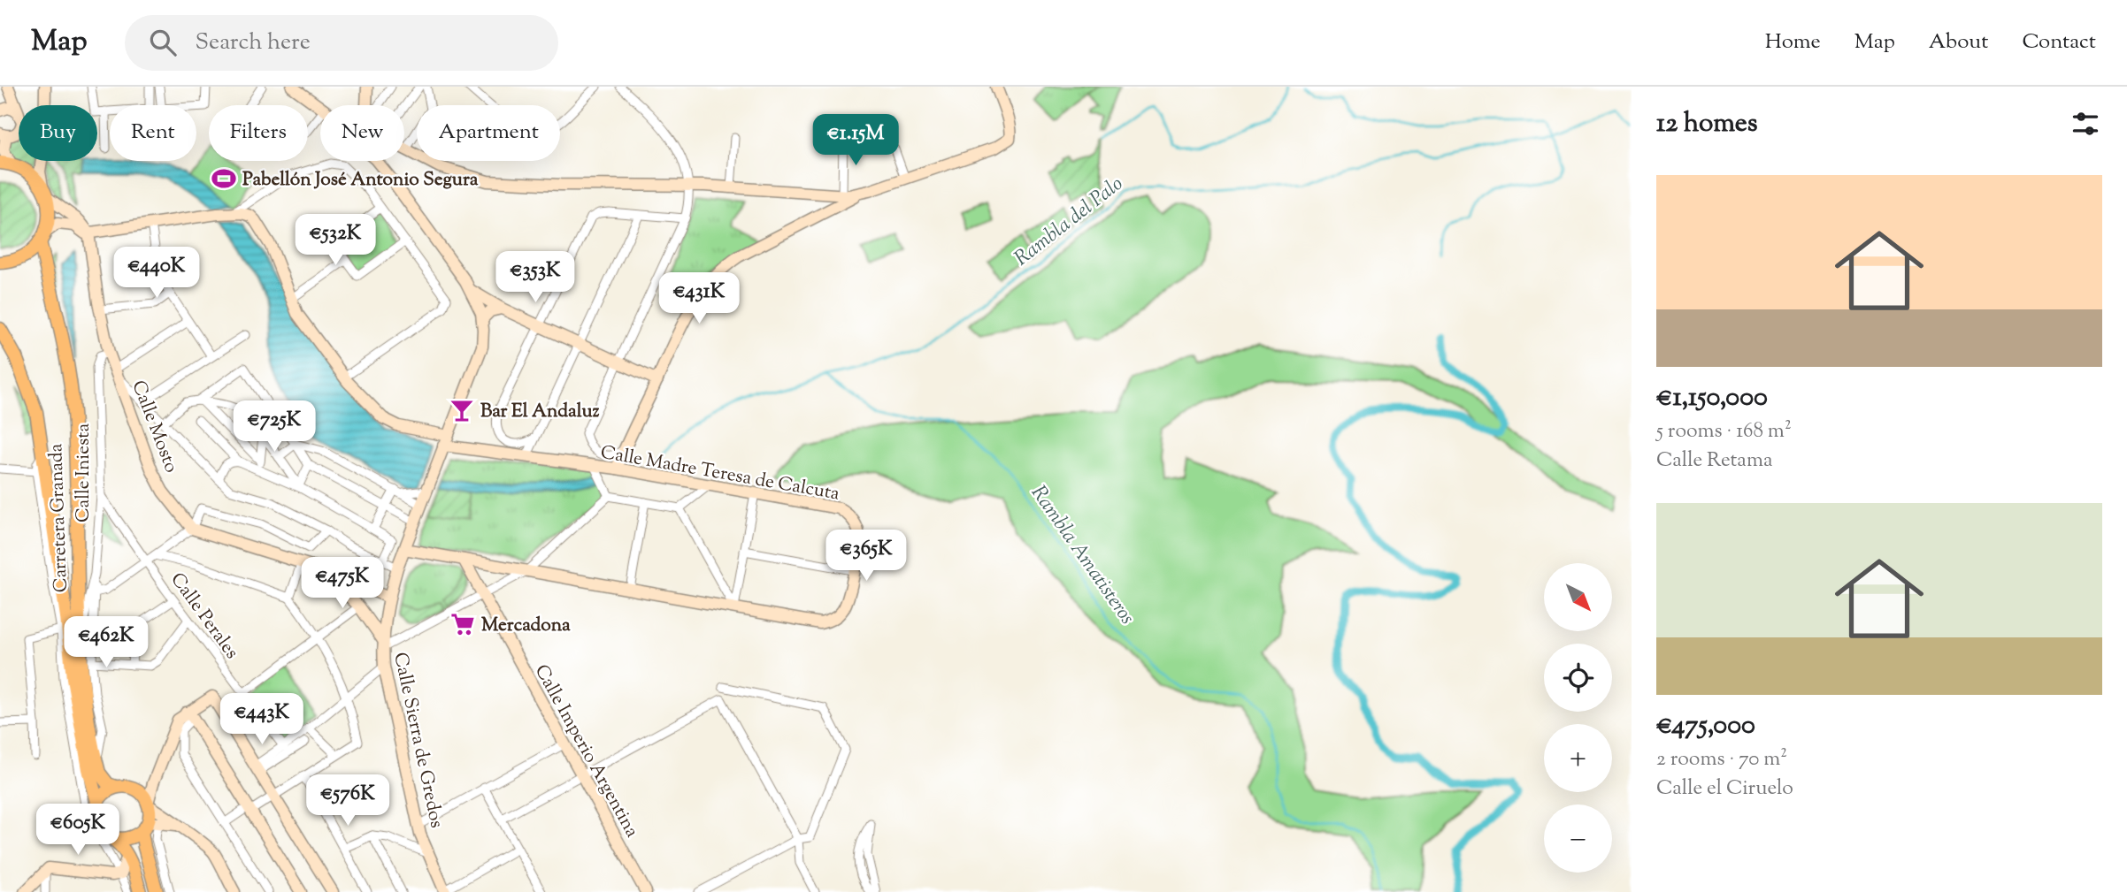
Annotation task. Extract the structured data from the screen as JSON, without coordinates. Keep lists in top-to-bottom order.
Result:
{
  "streets": {
    "main road": ["Carretera Granada"],
    "street": [
      "Calle Mosto",
      "Calle Madre Teresa de Calcuta",
      "Calle Iniesta",
      "Calle Perales",
      "Calle Sierra de Gredos",
      "Calle Imperio Argentina"
    ]
  },
  "crossings": [
    ["Calle Mosto", "Calle Iniesta"],
    ["Calle Madre Teresa de Calcuta", "Calle Sierra de Gredos"],
    ["Calle Madre Teresa de Calcuta", "Calle Imperio Argentina"],
    ["Calle Iniesta", "Carretera Granada"],
    ["Calle Iniesta", "Calle Perales"]
  ],
  "water": ["Rambla del Palo", "Rambla Amatisteros"],
  "places": {
    "sports": ["Pabellón José Antonio Segura"],
    "bar": ["Bar El Andaluz"],
    "supermarket": ["Mercadona"]
  },
  "north": "bottom right",
  "page": {
    "header": "Map",
    "search": "Search here",
    "nav": [
      "Home",
      "Map",
      "About",
      "Contact"
    ],
    "heading": "12 homes",
    "chip": [
      "Buy",
      "Rent",
      "Filters",
      "New",
      "Apartment"
    ],
    "price": [
      "€1.15M",
      "€532K",
      "€440K",
      "€353K",
      "€431K",
      "€725K",
      "€365K",
      "€475K",
      "€462K",
      "€443K",
      "€576K",
      "€605K"
    ],
    "list": [
      {
        "name": "€1,150,000",
        "note": "5 rooms · 168 m² · Calle Retama"
      },
      {
        "name": "€475,000",
        "note": "2 rooms · 70 m² · Calle el Ciruelo"
      }
    ],
    "map_buttons": ["+", "−"]
  }
}
